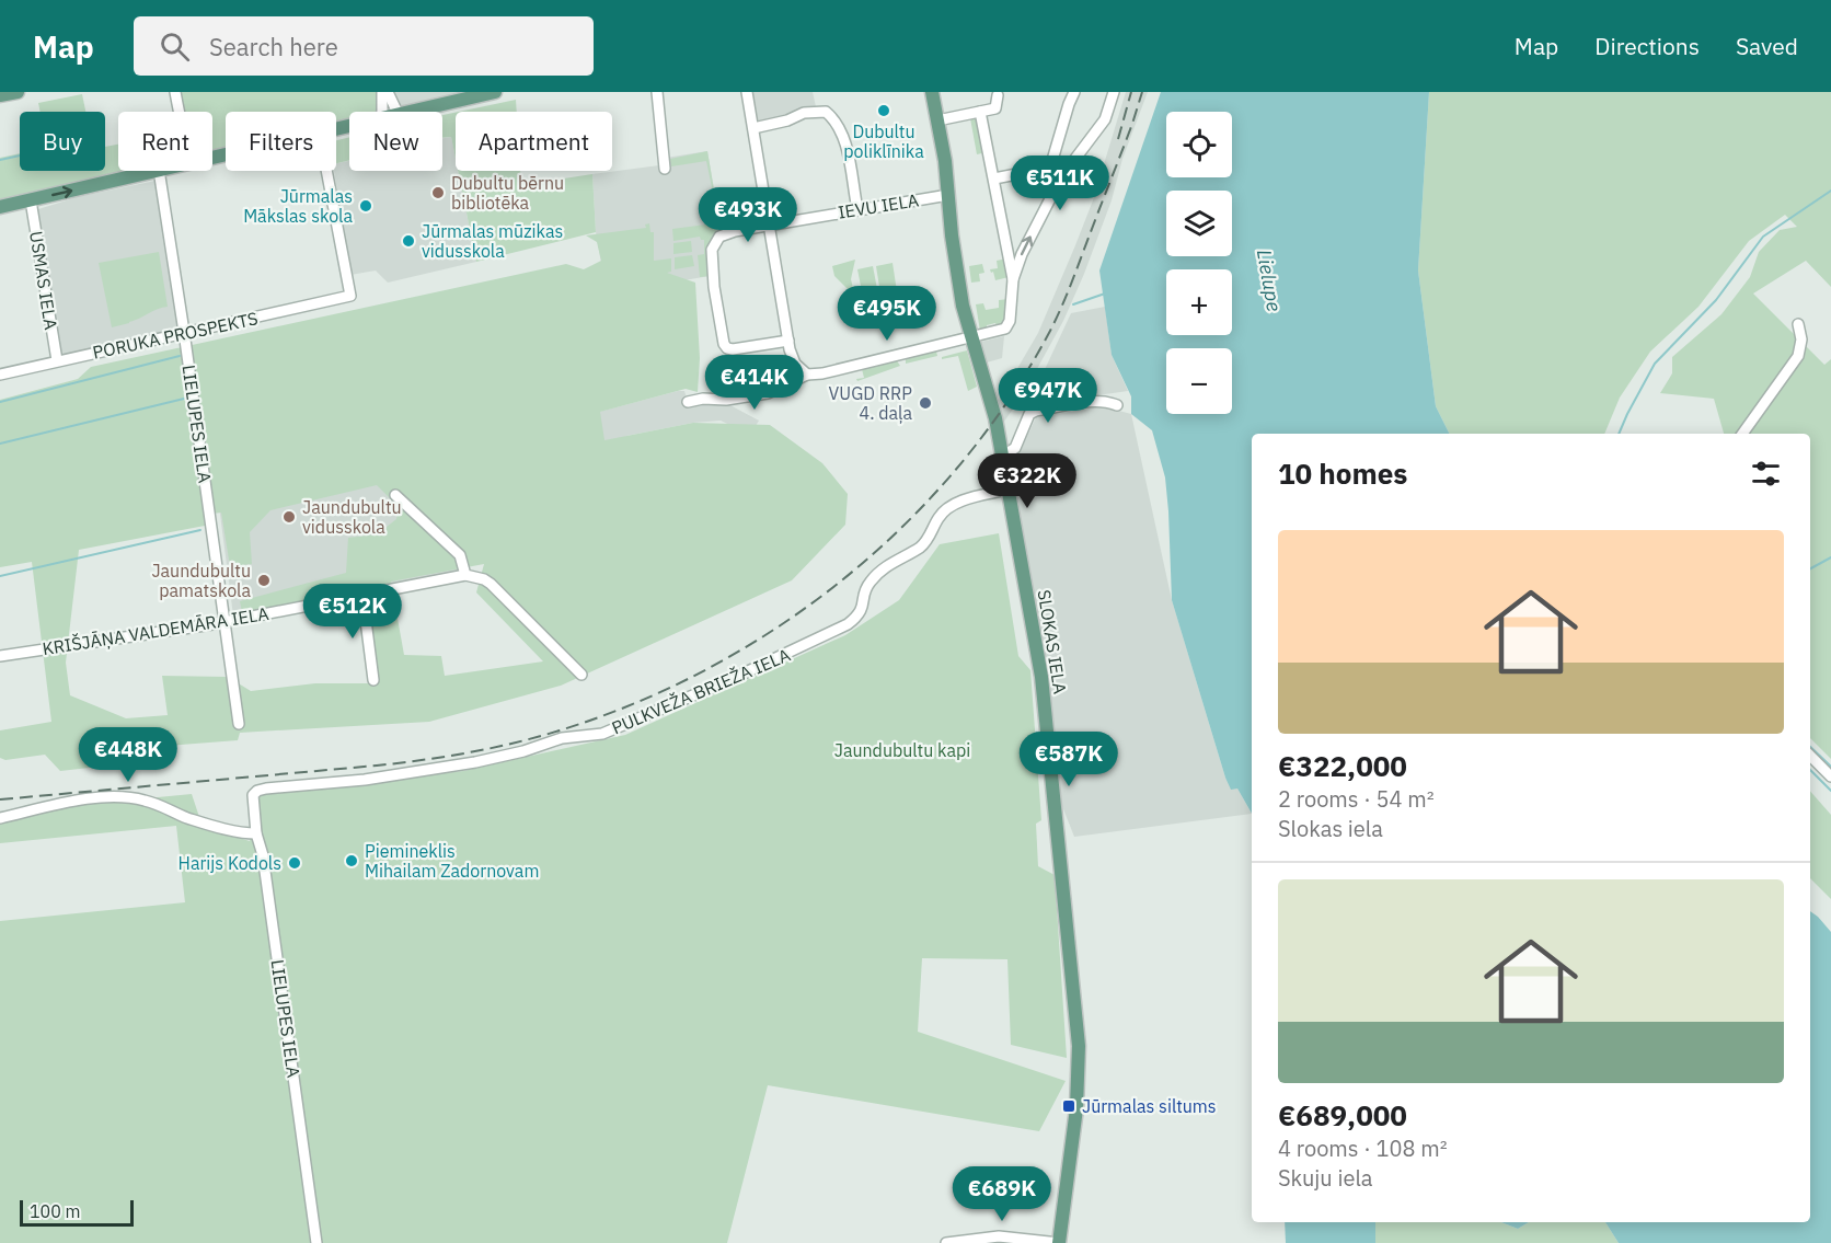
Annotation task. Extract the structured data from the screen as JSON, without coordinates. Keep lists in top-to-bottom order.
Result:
{
  "streets": {
    "main road": ["SLOKAS IELA"],
    "street": [
      "IEVU IELA",
      "USMAS IELA",
      "PORUKA PROSPEKTS",
      "LIELUPES IELA",
      "KRIŠJĀŅA VALDEMĀRA IELA",
      "PULKVEŽA BRIEŽA IELA"
    ]
  },
  "crossings": [
    ["IEVU IELA", "SLOKAS IELA"],
    ["USMAS IELA", "PORUKA PROSPEKTS"],
    ["PORUKA PROSPEKTS", "LIELUPES IELA"],
    ["LIELUPES IELA", "KRIŠJĀŅA VALDEMĀRA IELA"],
    ["LIELUPES IELA", "PULKVEŽA BRIEŽA IELA"],
    ["SLOKAS IELA", "PULKVEŽA BRIEŽA IELA"]
  ],
  "water": ["Lielupe"],
  "parks": ["Jaundubultu kapi"],
  "places": {
    "other": [
      "Dubultu poliklīnika",
      "Dubultu bērnu bibliotēka",
      "Jūrmalas Mākslas skola",
      "Jūrmalas mūzikas vidusskola",
      "VUGD RRP 4. daļa",
      "Jaundubultu vidusskola",
      "Jaundubultu pamatskola",
      "Piemineklis Mihailam Zadornovam",
      "Harijs Kodols"
    ],
    "transit": ["Jūrmalas siltums"]
  },
  "scale_bar": "100 m",
  "page": {
    "header": "Map",
    "search": "Search here",
    "nav": ["Map", "Directions", "Saved"],
    "map_buttons": ["+", "−"],
    "chip": [
      "Buy",
      "Rent",
      "Filters",
      "New",
      "Apartment"
    ],
    "price": [
      "€511K",
      "€493K",
      "€495K",
      "€414K",
      "€947K",
      "€322K",
      "€512K",
      "€448K",
      "€587K",
      "€689K"
    ],
    "heading": "10 homes",
    "list": [
      {
        "name": "€322,000",
        "note": "2 rooms · 54 m² · Slokas iela"
      },
      {
        "name": "€689,000",
        "note": "4 rooms · 108 m² · Skuju iela"
      }
    ],
    "scale": "100 m"
  }
}
